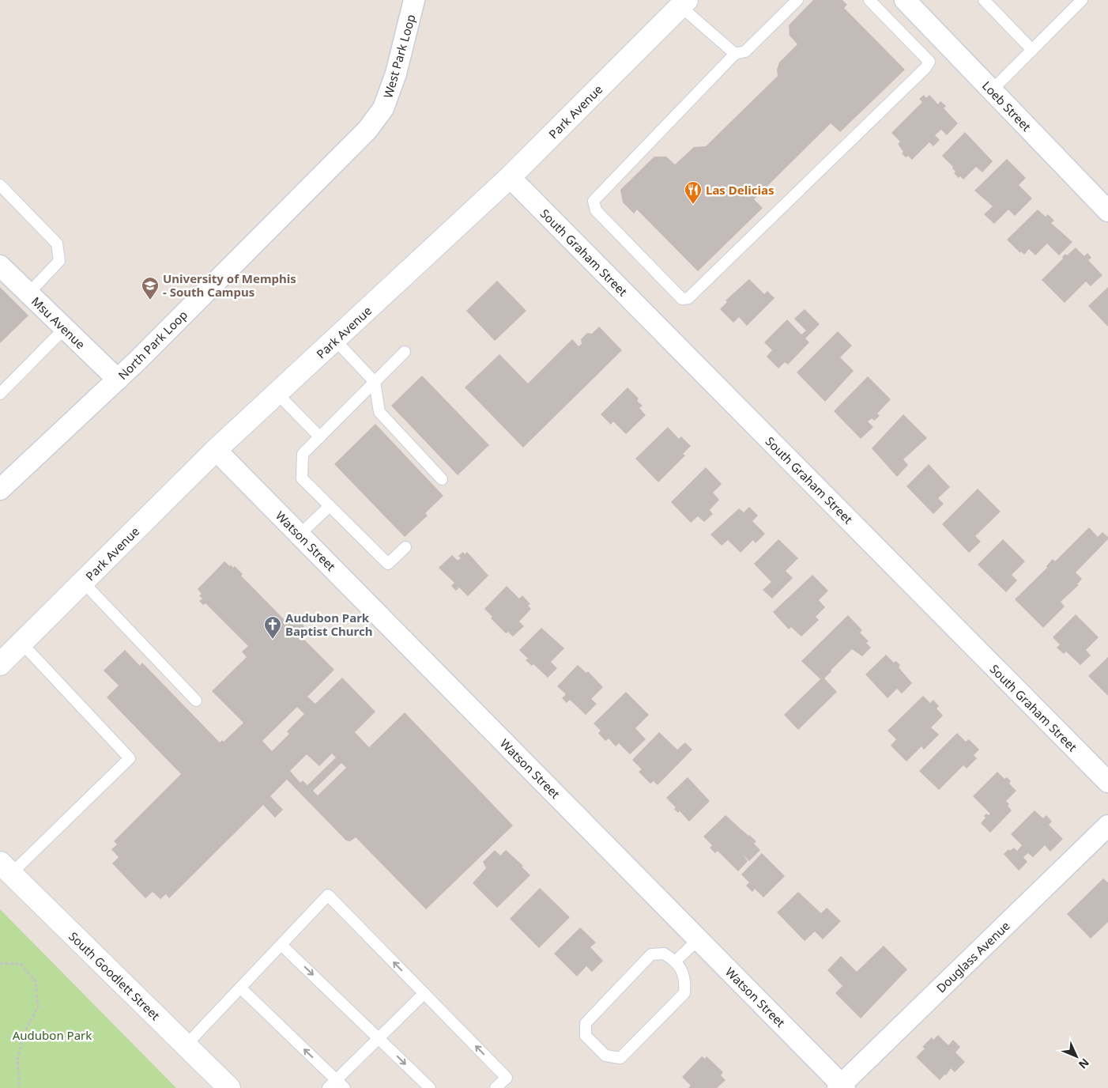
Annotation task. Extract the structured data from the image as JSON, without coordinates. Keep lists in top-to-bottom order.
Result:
{
  "streets": {
    "main road": ["Park Avenue", "South Goodlett Street"],
    "street": [
      "West Park Loop",
      "Loeb Street",
      "South Graham Street",
      "Msu Avenue",
      "North Park Loop",
      "Watson Street",
      "Douglass Avenue"
    ]
  },
  "crossings": [
    ["West Park Loop", "North Park Loop"],
    ["Park Avenue", "South Graham Street"],
    ["Park Avenue", "Watson Street"],
    ["Msu Avenue", "North Park Loop"],
    ["Watson Street", "Douglass Avenue"]
  ],
  "parks": ["Audubon Park"],
  "places": {
    "restaurant": ["Las Delicias"],
    "school or university": ["University of Memphis - South Campus"],
    "church": ["Audubon Park Baptist Church"]
  },
  "north": "bottom right"
}
